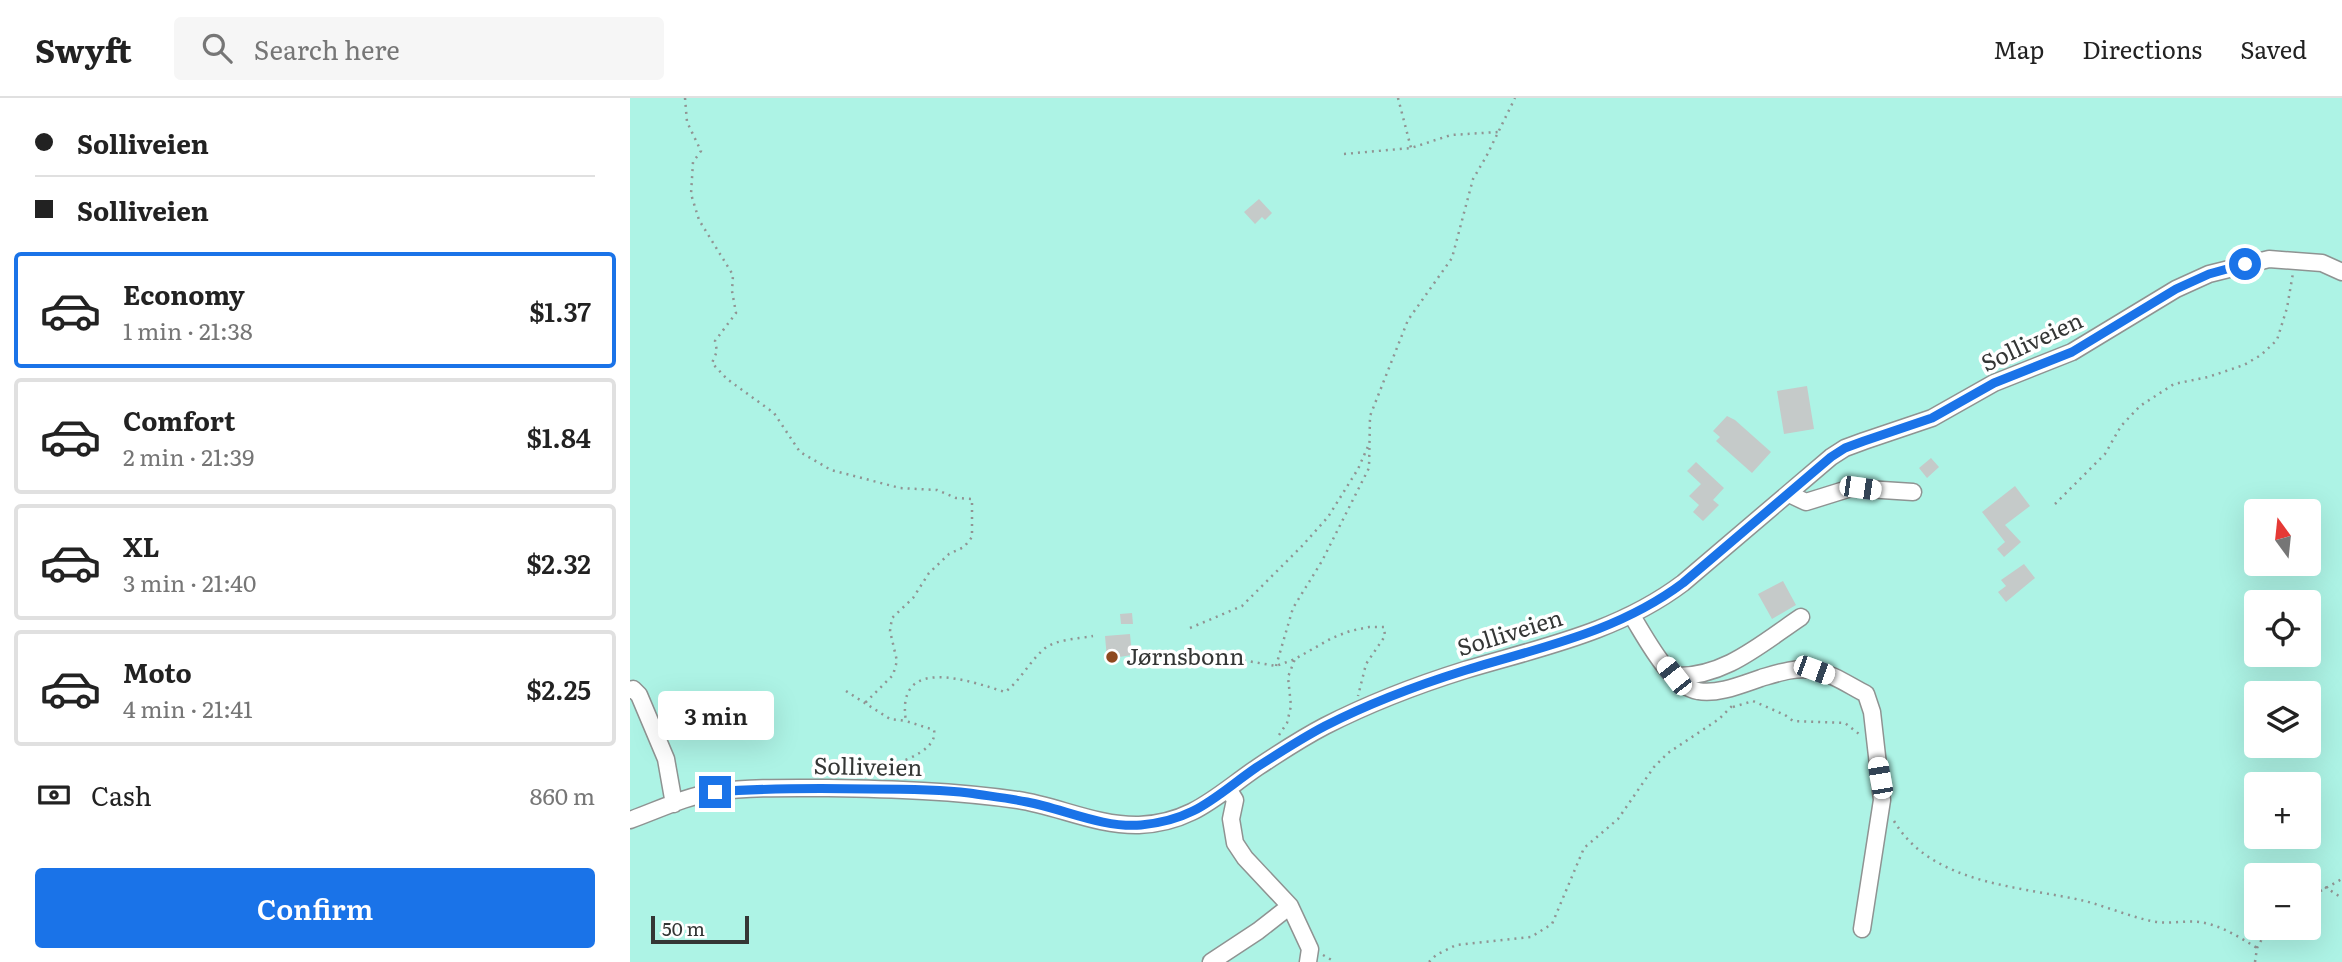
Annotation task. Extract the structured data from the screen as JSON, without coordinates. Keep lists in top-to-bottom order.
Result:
{
  "streets": {
    "street": ["Solliveien"]
  },
  "places": ["Jørnsbonn"],
  "scale_bar": "50 m",
  "north": "top",
  "page": {
    "header": "Swyft",
    "search": "Search here",
    "nav": ["Map", "Directions", "Saved"],
    "banner": ["Solliveien", "Solliveien"],
    "list": [
      {
        "name": "Economy",
        "note": "1 min · 21:38",
        "value": "$1.37"
      },
      {
        "name": "Comfort",
        "note": "2 min · 21:39",
        "value": "$1.84"
      },
      {
        "name": "XL",
        "note": "3 min · 21:40",
        "value": "$2.32"
      },
      {
        "name": "Moto",
        "note": "4 min · 21:41",
        "value": "$2.25"
      }
    ],
    "map_buttons": ["+", "−"],
    "bubble": "3 min",
    "pay": ["Cash", "860 m"],
    "buttons": "Confirm",
    "scale": "50 m"
  }
}
